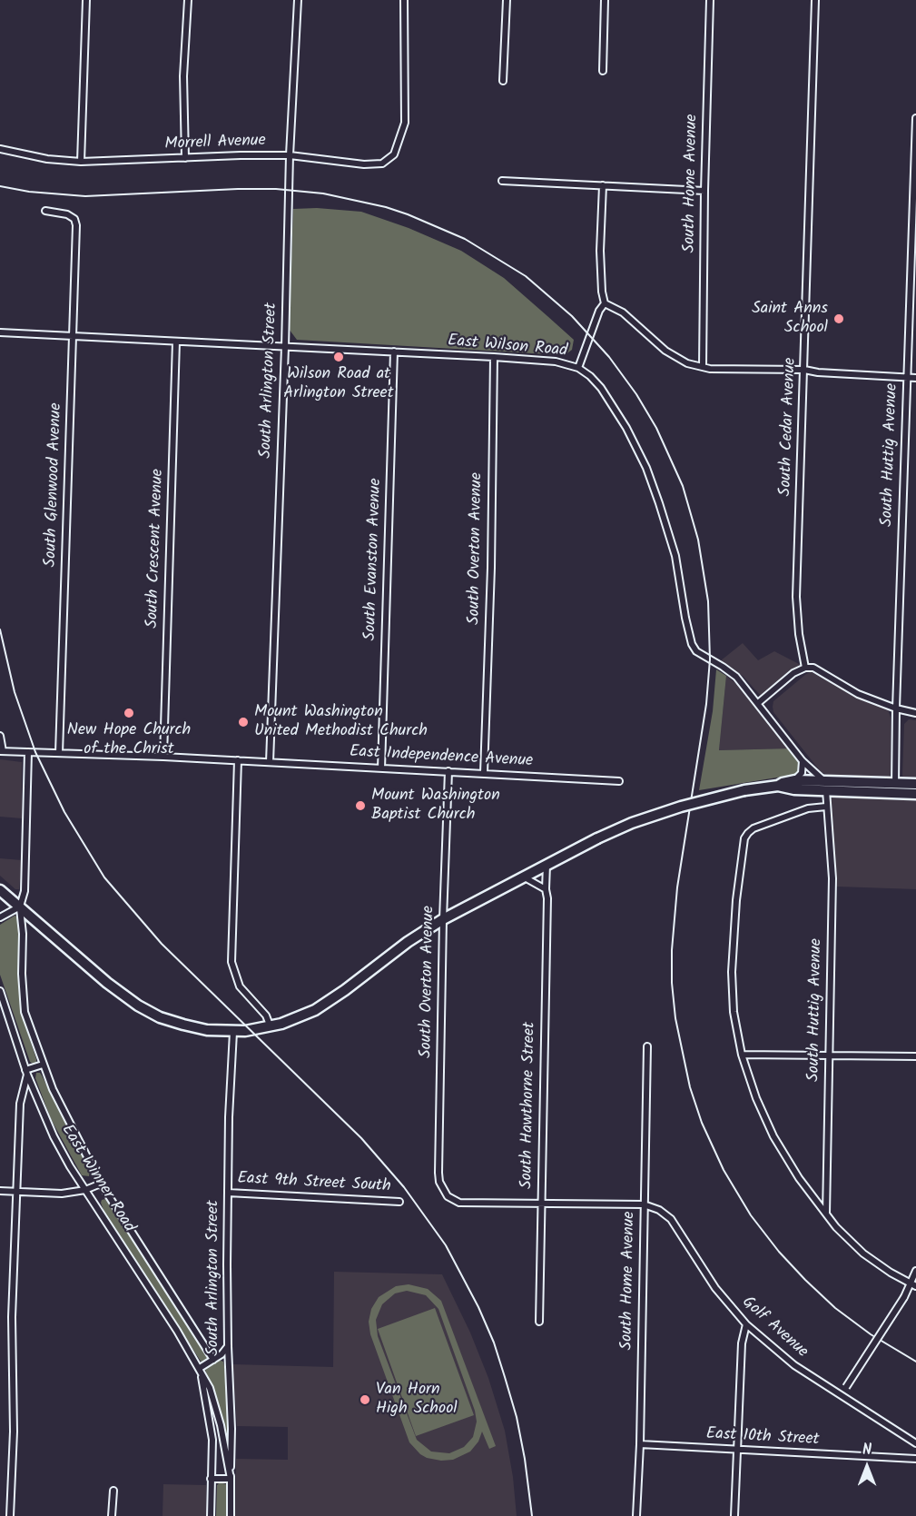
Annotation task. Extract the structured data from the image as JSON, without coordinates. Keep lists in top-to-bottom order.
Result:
{
  "streets": {
    "street": [
      "Morrell Avenue",
      "South Home Avenue",
      "East Wilson Road",
      "South Arlington Street",
      "South Cedar Avenue",
      "South Huttig Avenue",
      "South Glenwood Avenue",
      "South Crescent Avenue",
      "South Overton Avenue",
      "South Evanston Avenue",
      "East Independence Avenue",
      "South Hawthorne Street",
      "East Winner Road",
      "East 9th Street South",
      "Golf Avenue",
      "East 10th Street"
    ]
  },
  "crossings": [
    ["Morrell Avenue", "South Arlington Street"],
    ["South Home Avenue", "Golf Avenue"],
    ["South Home Avenue", "East 10th Street"],
    ["East Wilson Road", "South Arlington Street"],
    ["East Wilson Road", "South Glenwood Avenue"],
    ["East Wilson Road", "South Crescent Avenue"],
    ["East Wilson Road", "South Overton Avenue"],
    ["East Wilson Road", "South Evanston Avenue"],
    ["South Arlington Street", "East Independence Avenue"],
    ["South Arlington Street", "East Winner Road"],
    ["South Arlington Street", "East 9th Street South"],
    ["South Glenwood Avenue", "East Independence Avenue"],
    ["South Crescent Avenue", "East Independence Avenue"],
    ["South Overton Avenue", "East Independence Avenue"],
    ["South Overton Avenue", "South Hawthorne Street"],
    ["South Evanston Avenue", "East Independence Avenue"]
  ],
  "places": [
    "Saint Anns School",
    "Wilson Road at Arlington Street",
    "New Hope Church of the Christ",
    "Mount Washington United Methodist Church",
    "Mount Washington Baptist Church",
    "Van Horn High School"
  ],
  "north": "top"
}
